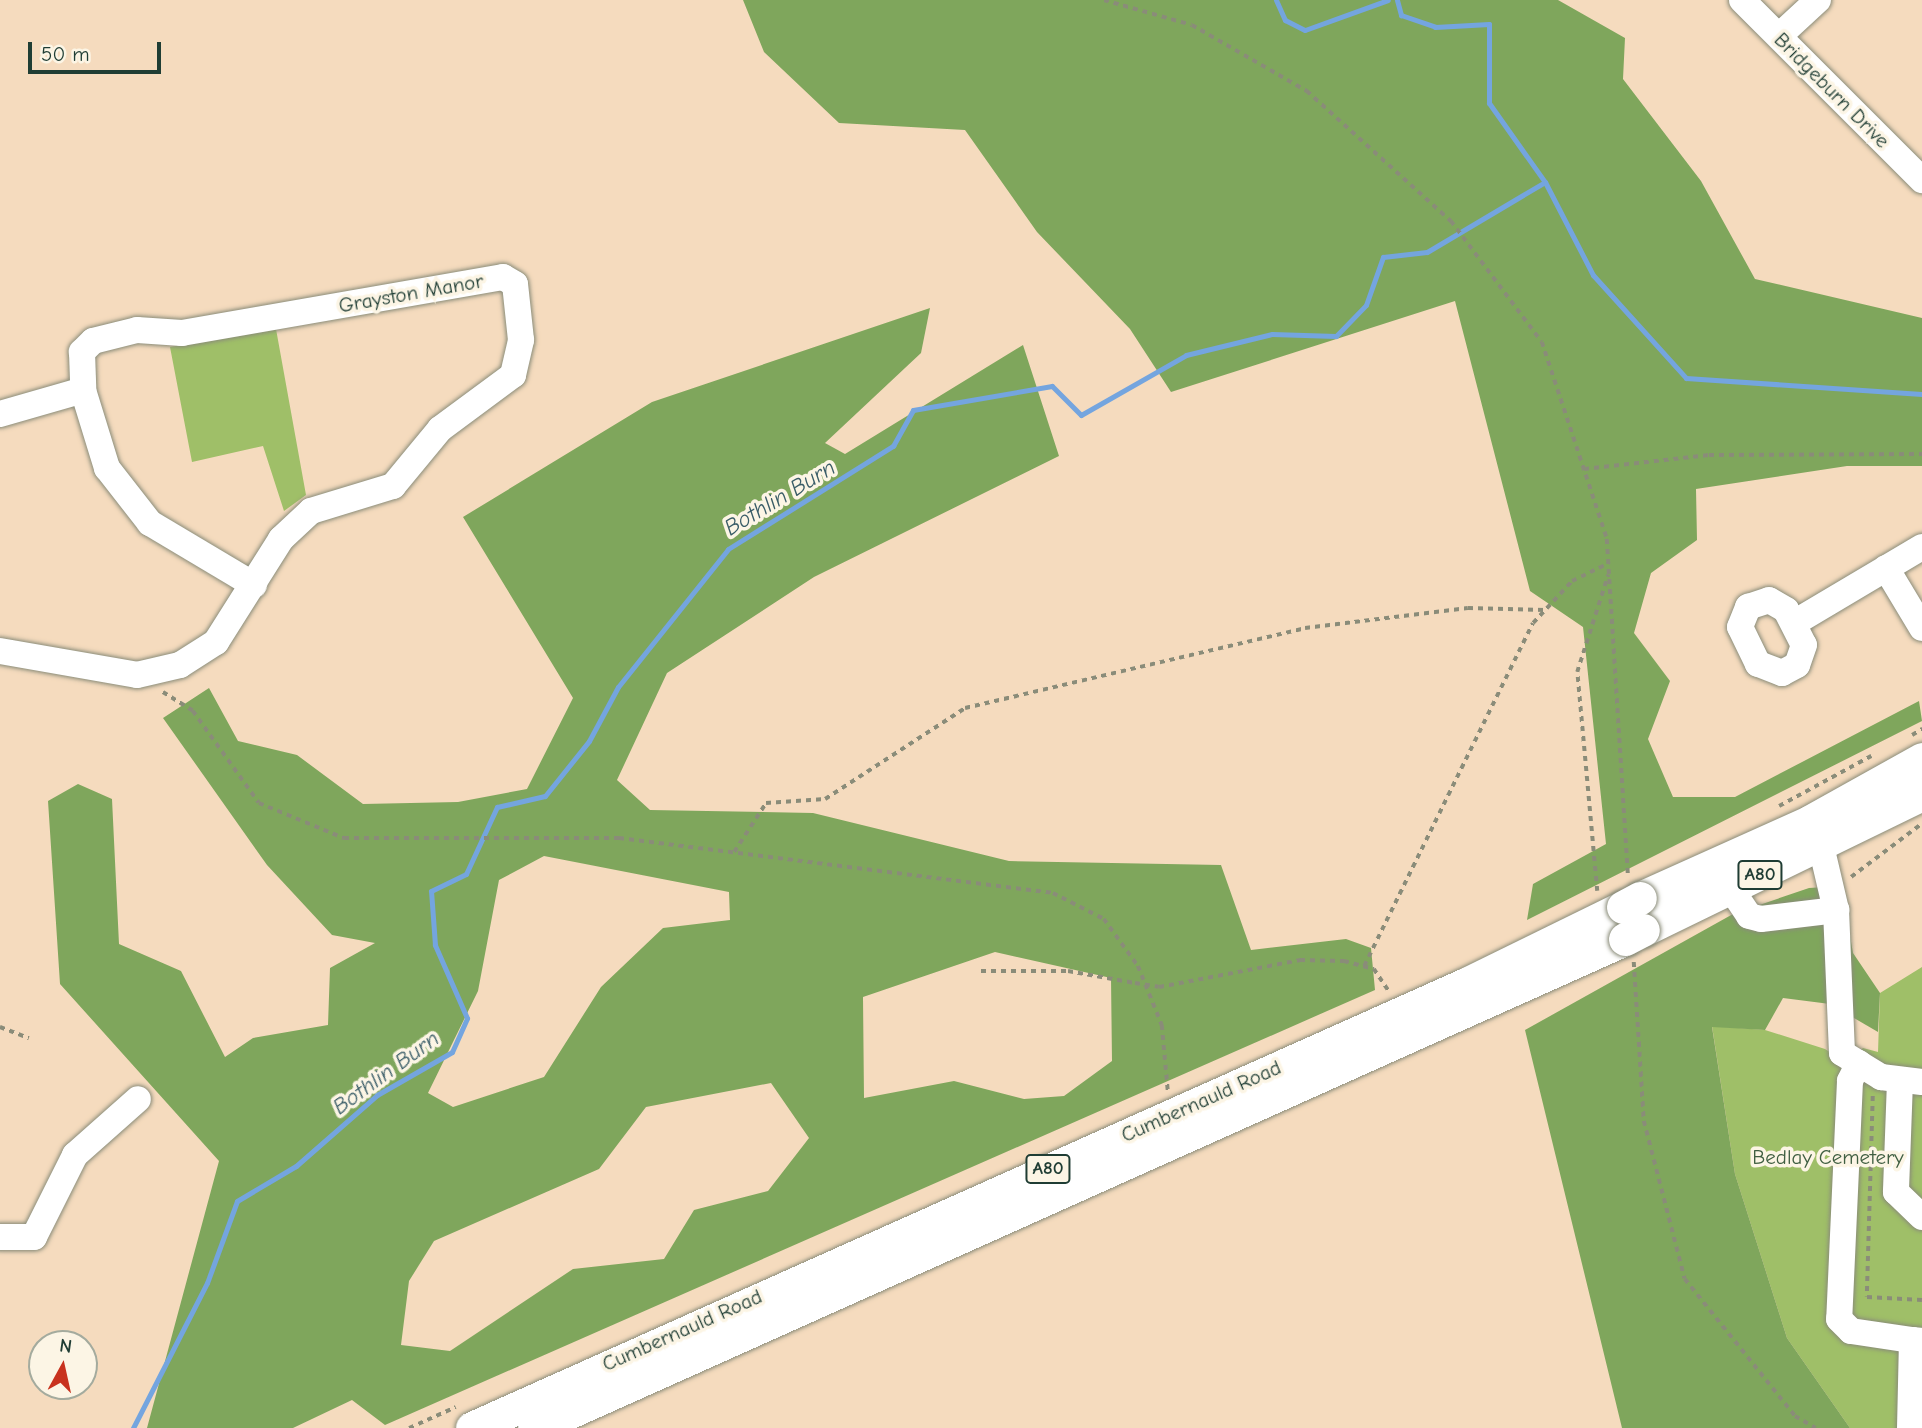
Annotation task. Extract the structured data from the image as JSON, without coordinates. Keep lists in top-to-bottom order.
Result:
{
  "streets": {
    "main road": ["A80", "Cumbernauld Road"],
    "street": ["Bridgeburn Drive", "Grayston Manor"]
  },
  "water": ["Bothlin Burn"],
  "parks": ["Bedlay Cemetery"],
  "scale_bar": "50 m",
  "north": "top"
}
